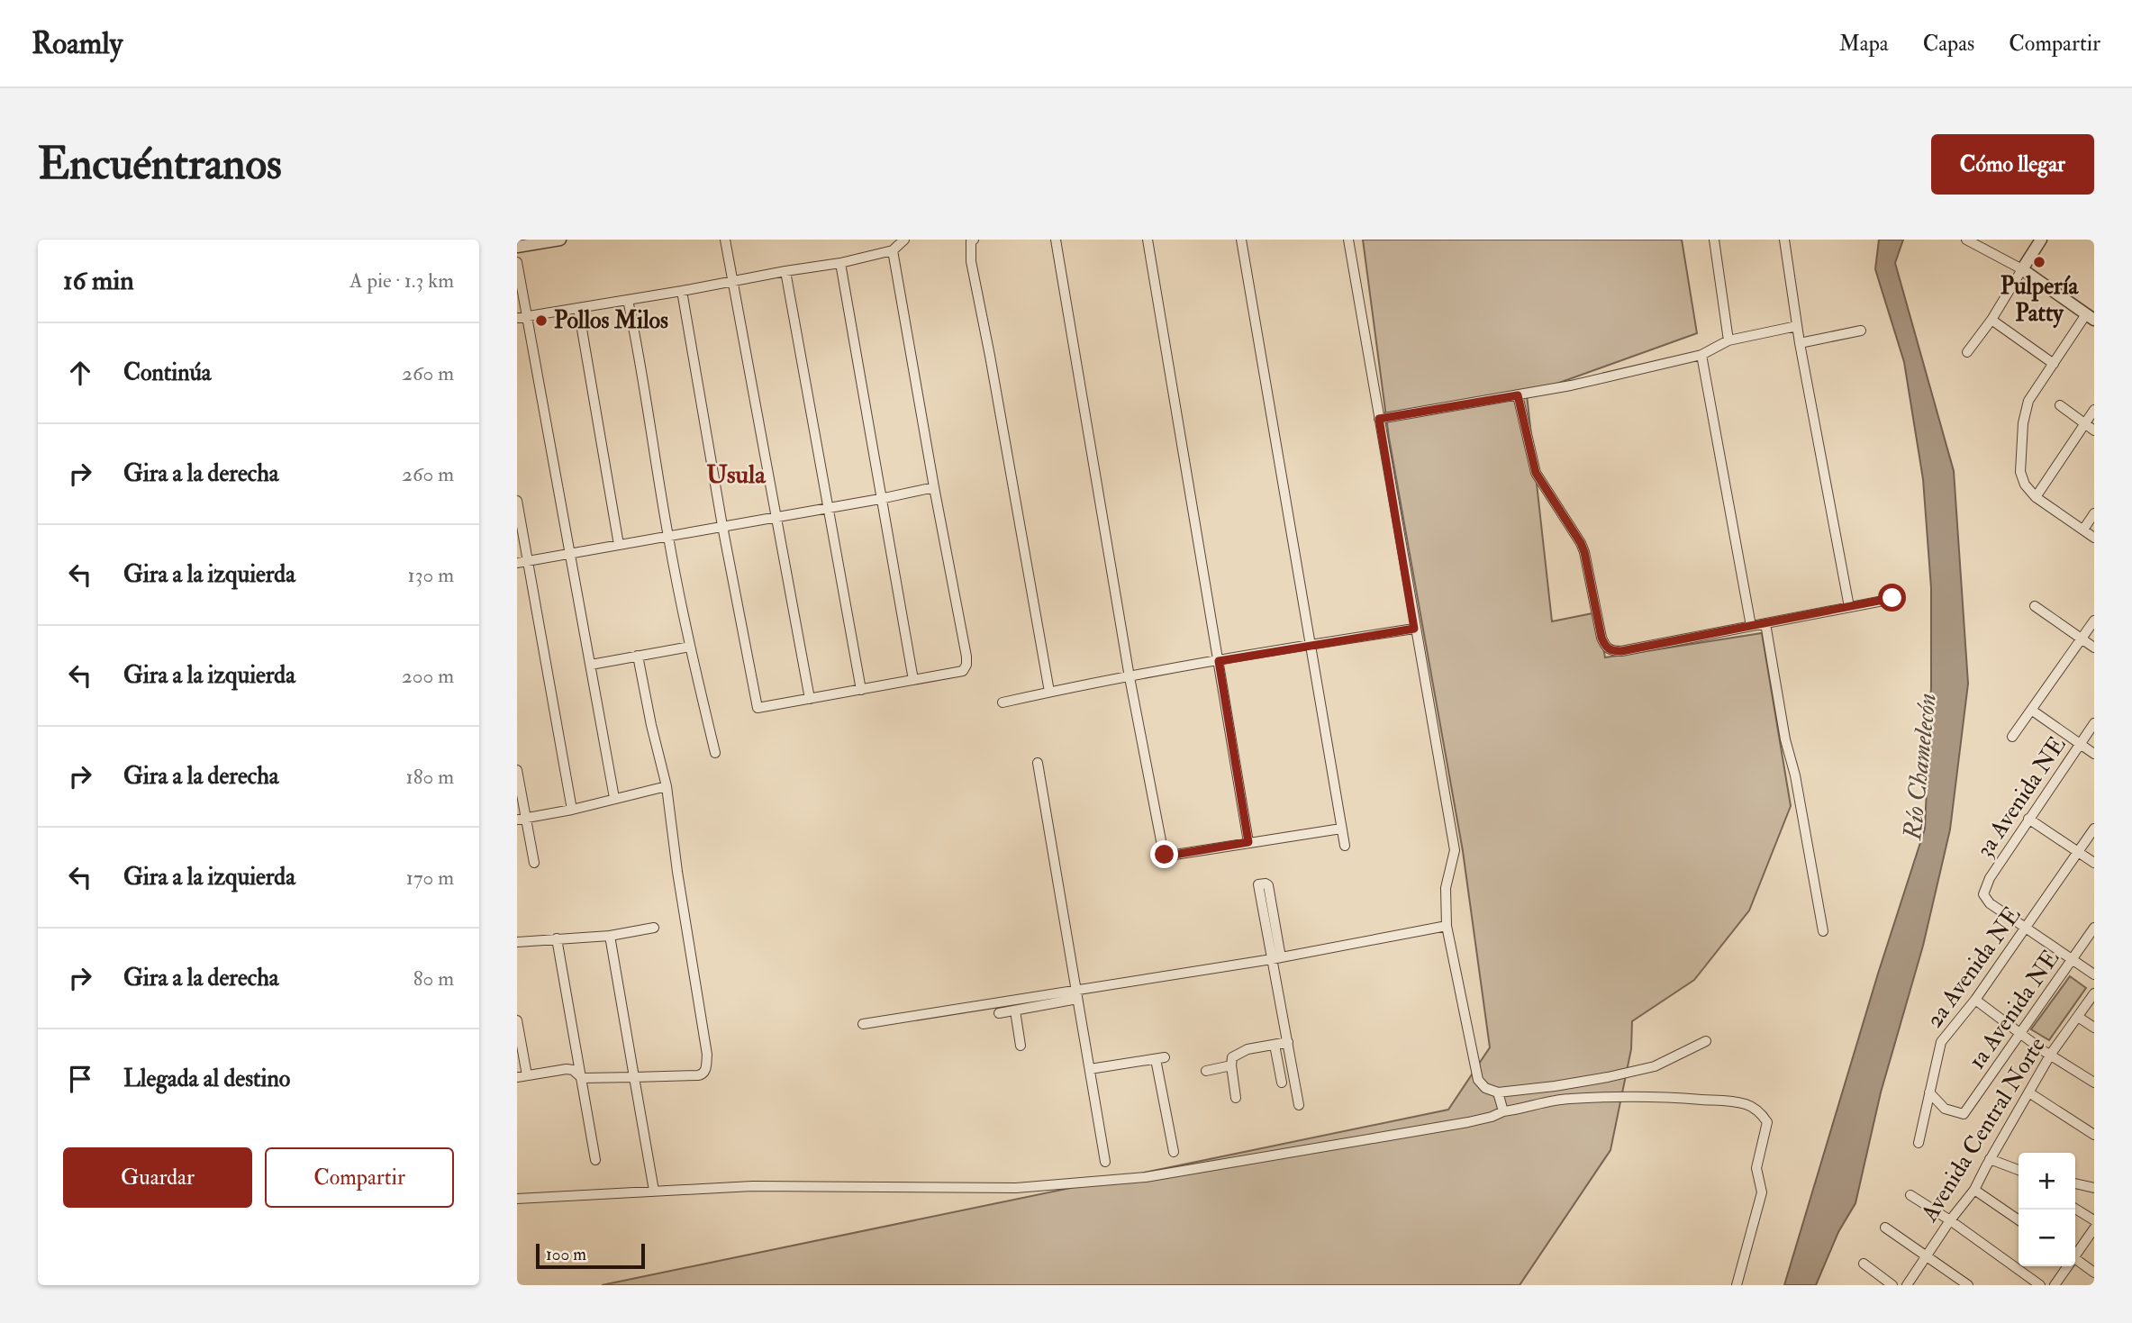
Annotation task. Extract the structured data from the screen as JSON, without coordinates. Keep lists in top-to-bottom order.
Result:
{
  "streets": {
    "street": [
      "3a Avenida NE",
      "2a Avenida NE",
      "1a Avenida NE",
      "Avenida Central Norte"
    ]
  },
  "crossings": [
    ["3a Avenida NE", "2a Avenida NE"],
    ["2a Avenida NE", "1a Avenida NE"]
  ],
  "districts": ["Usula"],
  "water": ["Río Chamelecón"],
  "places": ["Pulpería Patty", "Pollos Milos"],
  "scale_bar": "100 m",
  "page": {
    "header": "Roamly",
    "nav": ["Mapa", "Capas", "Compartir"],
    "buttons": [
      "Cómo llegar",
      ["Guardar", "Compartir"]
    ],
    "title": "Encuéntranos",
    "heading": ["16 min", "A pie · 1.3 km"],
    "list": [
      ["Continúa", "260 m"],
      ["Gira a la derecha", "260 m"],
      ["Gira a la izquierda", "130 m"],
      ["Gira a la izquierda", "200 m"],
      ["Gira a la derecha", "180 m"],
      ["Gira a la izquierda", "170 m"],
      ["Gira a la derecha", "80 m"],
      "Llegada al destino"
    ],
    "map_buttons": ["+", "−"],
    "scale": "100 m"
  }
}
